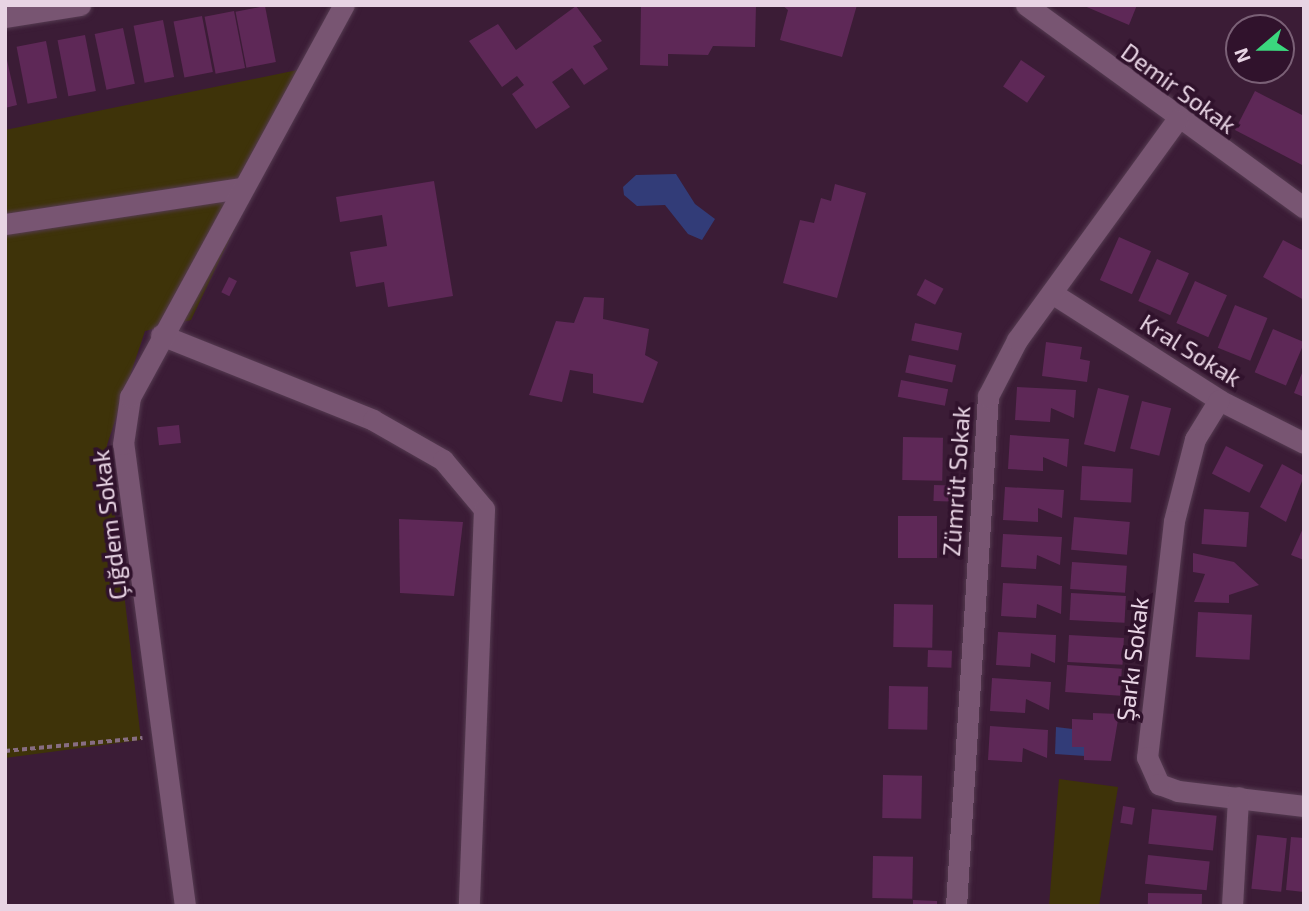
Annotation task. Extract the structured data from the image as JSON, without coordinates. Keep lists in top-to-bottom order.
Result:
{
  "streets": {
    "street": [
      "Demir Sokak",
      "Kral Sokak",
      "Zümrüt Sokak",
      "Çığdem Sokak",
      "Şarkı Sokak"
    ]
  },
  "crossings": [
    ["Demir Sokak", "Zümrüt Sokak"],
    ["Kral Sokak", "Zümrüt Sokak"],
    ["Kral Sokak", "Şarkı Sokak"]
  ],
  "north": "left"
}
